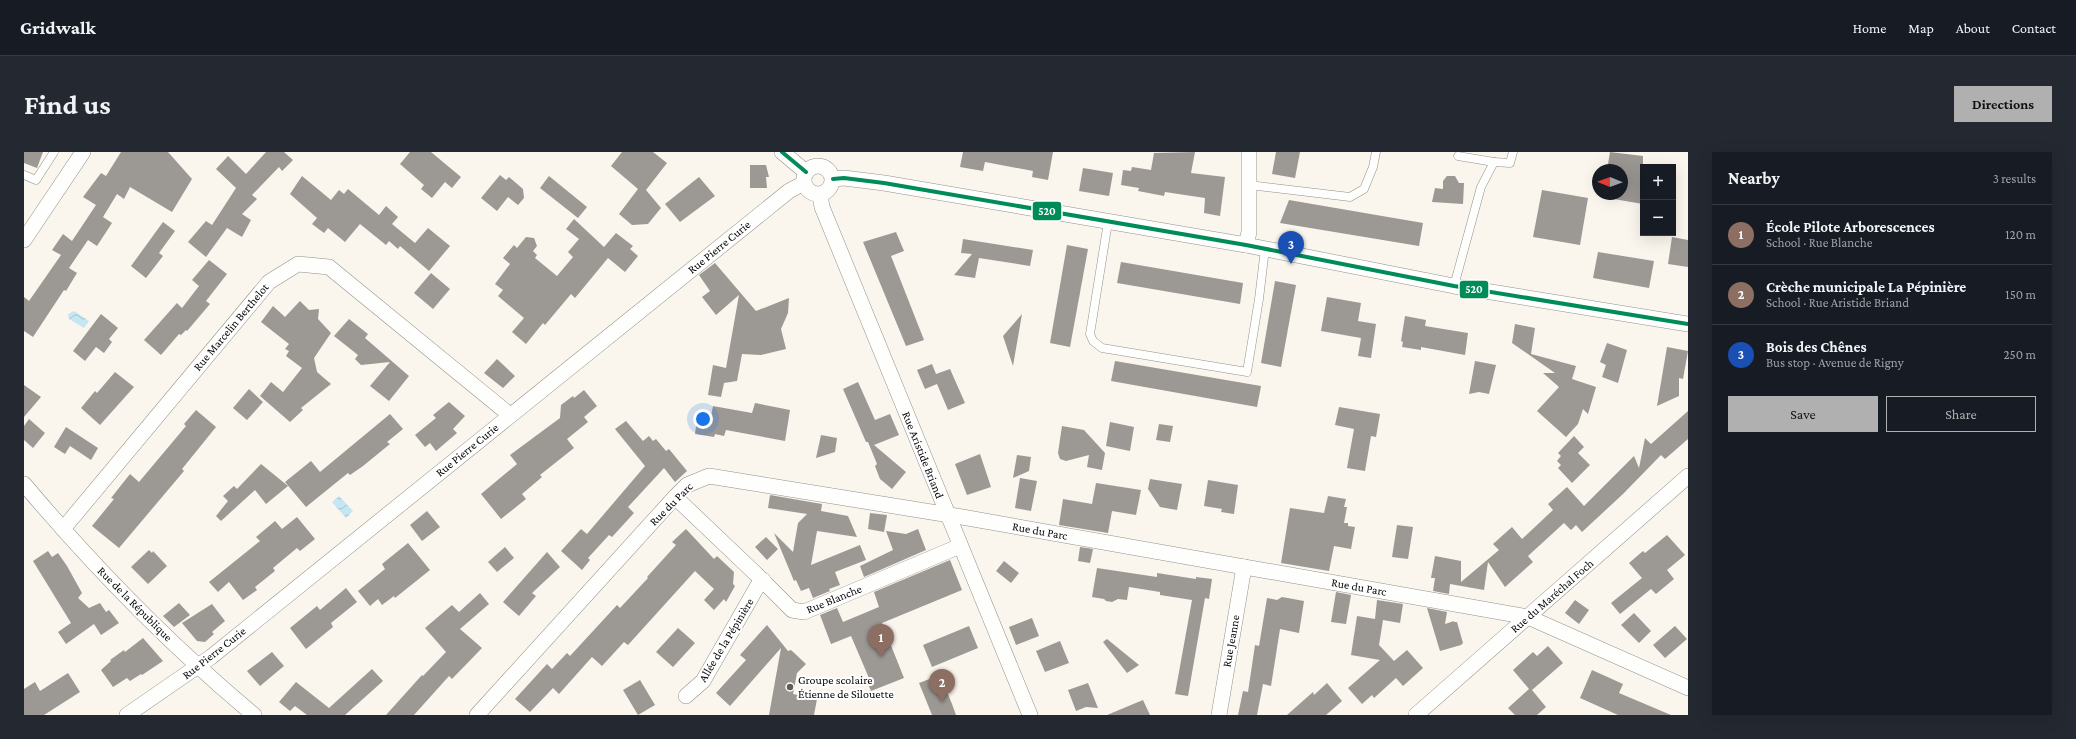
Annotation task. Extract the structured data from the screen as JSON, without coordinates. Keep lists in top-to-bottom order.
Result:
{
  "streets": {
    "street": [
      "Rue Pierre Curie",
      "Rue Marcelin Berthelot",
      "Rue Aristide Briand",
      "Rue du Parc",
      "Rue du Maréchal Foch",
      "Rue Blanche",
      "Rue de la République",
      "Allée de la Pépinière",
      "Rue Jeanne"
    ]
  },
  "crossings": [
    ["Rue Pierre Curie", "Rue Marcelin Berthelot"],
    ["Rue Pierre Curie", "Rue Aristide Briand"],
    ["Rue Pierre Curie", "Rue de la République"],
    ["Rue Marcelin Berthelot", "Rue de la République"],
    ["Rue Aristide Briand", "Rue du Parc"],
    ["Rue Aristide Briand", "Rue Blanche"],
    ["Rue du Parc", "Rue du Maréchal Foch"],
    ["Rue du Parc", "Rue Blanche"],
    ["Rue du Parc", "Rue Jeanne"],
    ["Rue Blanche", "Allée de la Pépinière"]
  ],
  "places": ["Groupe scolaire Étienne de Silouette"],
  "lines": ["transit line 520"],
  "north": "left",
  "page": {
    "header": "Gridwalk",
    "nav": [
      "Home",
      "Map",
      "About",
      "Contact"
    ],
    "buttons": [
      "Directions",
      ["Save", "Share"]
    ],
    "title": "Find us",
    "heading": ["Nearby", "3 results"],
    "map_buttons": ["+", "−"],
    "list": [
      {
        "mark": "1",
        "name": "École Pilote Arborescences",
        "note": "School · Rue Blanche",
        "value": "120 m"
      },
      {
        "mark": "2",
        "name": "Crèche municipale La Pépinière",
        "note": "School · Rue Aristide Briand",
        "value": "150 m"
      },
      {
        "mark": "3",
        "name": "Bois des Chênes",
        "note": "Bus stop · Avenue de Rigny",
        "value": "250 m"
      }
    ],
    "pins": ["3", "1", "2"]
  }
}
